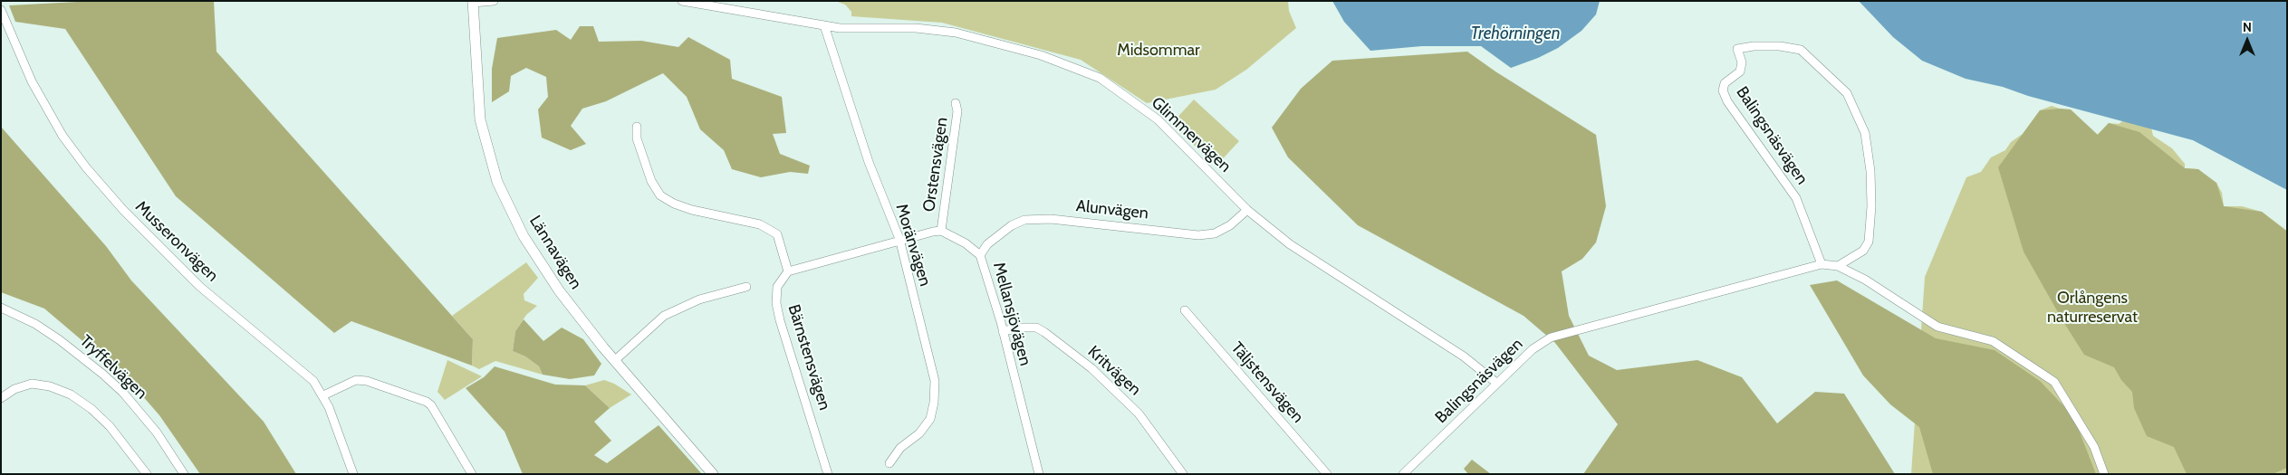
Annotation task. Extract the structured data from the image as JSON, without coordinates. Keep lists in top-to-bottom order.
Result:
{
  "streets": {
    "main road": ["Lännavägen"],
    "street": [
      "Glimmervägen",
      "Balingsnäsvägen",
      "Orstensvägen",
      "Alunvägen",
      "Musseronvägen",
      "Moränvägen",
      "Mellansjövägen",
      "Bärnstensvägen",
      "Tryffelvägen",
      "Kritvägen",
      "Täljstensvägen"
    ]
  },
  "crossings": [
    ["Glimmervägen", "Balingsnäsvägen"],
    ["Glimmervägen", "Alunvägen"],
    ["Glimmervägen", "Moränvägen"],
    ["Orstensvägen", "Mellansjövägen"],
    ["Alunvägen", "Mellansjövägen"],
    ["Mellansjövägen", "Kritvägen"]
  ],
  "water": ["Trehörningen"],
  "parks": ["Midsommar", "Orlångens naturreservat"],
  "north": "top"
}
